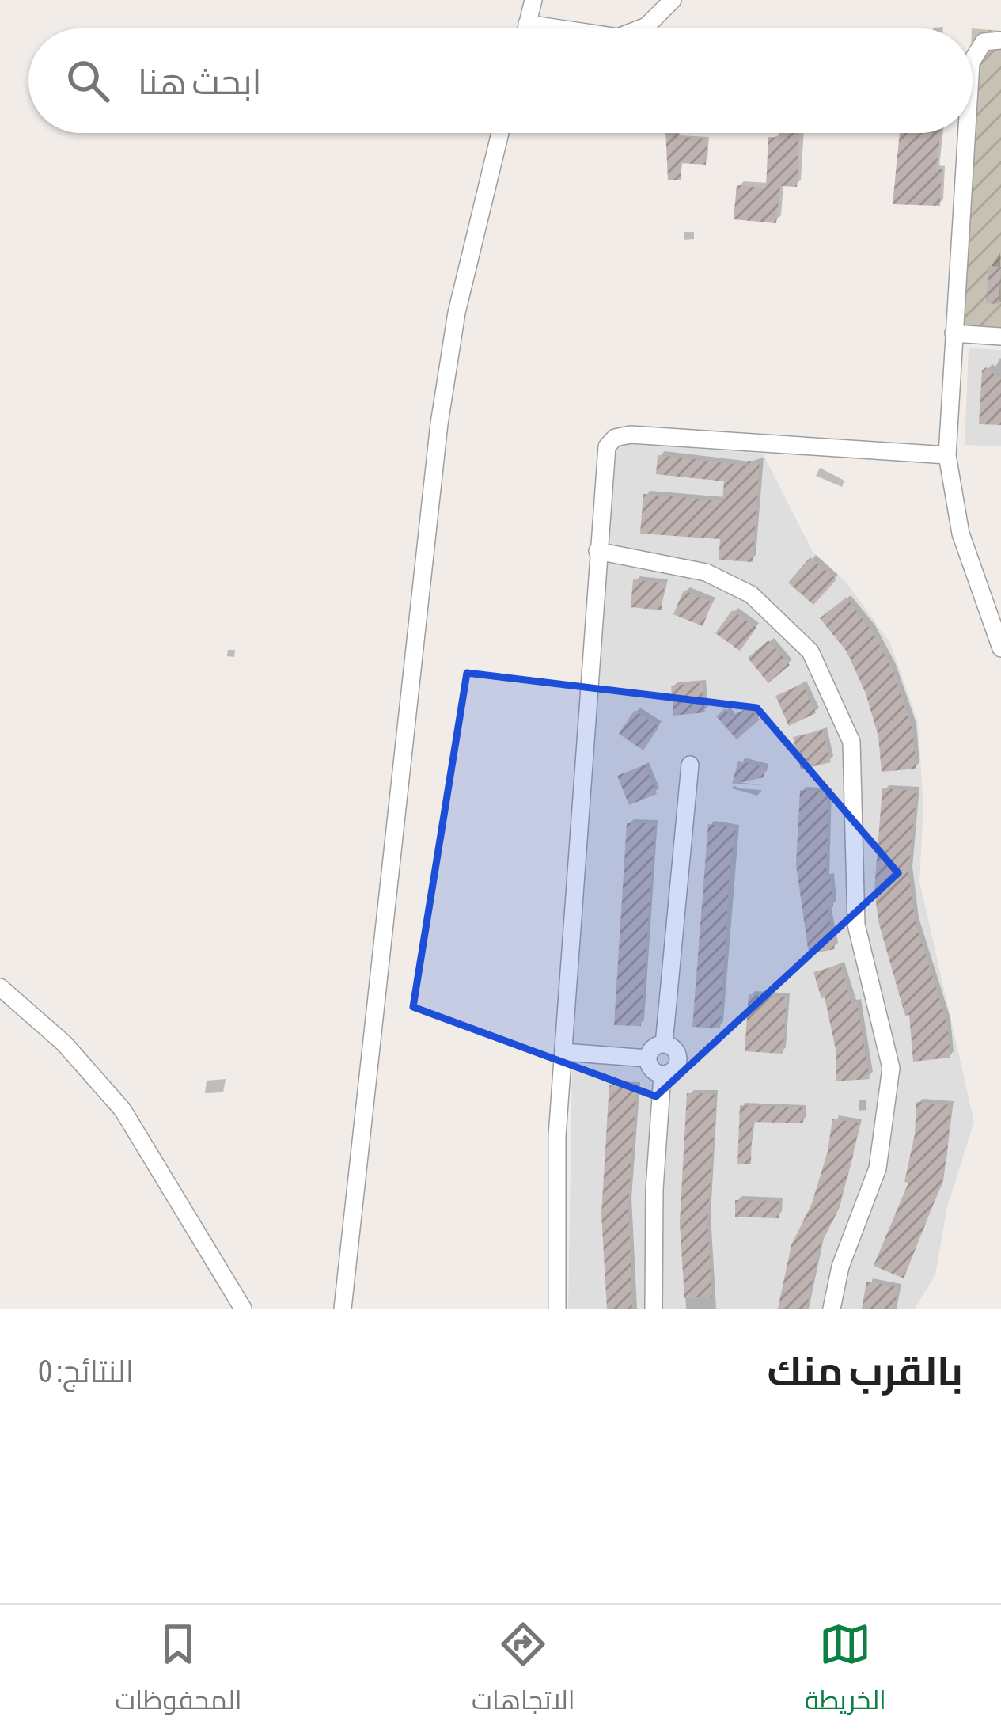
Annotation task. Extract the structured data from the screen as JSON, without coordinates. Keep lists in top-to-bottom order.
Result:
{
  "page": {
    "search": "ابحث هنا",
    "heading": ["بالقرب منك", "النتائج: 0"],
    "nav": ["الخريطة", "الاتجاهات", "المحفوظات"]
  }
}
